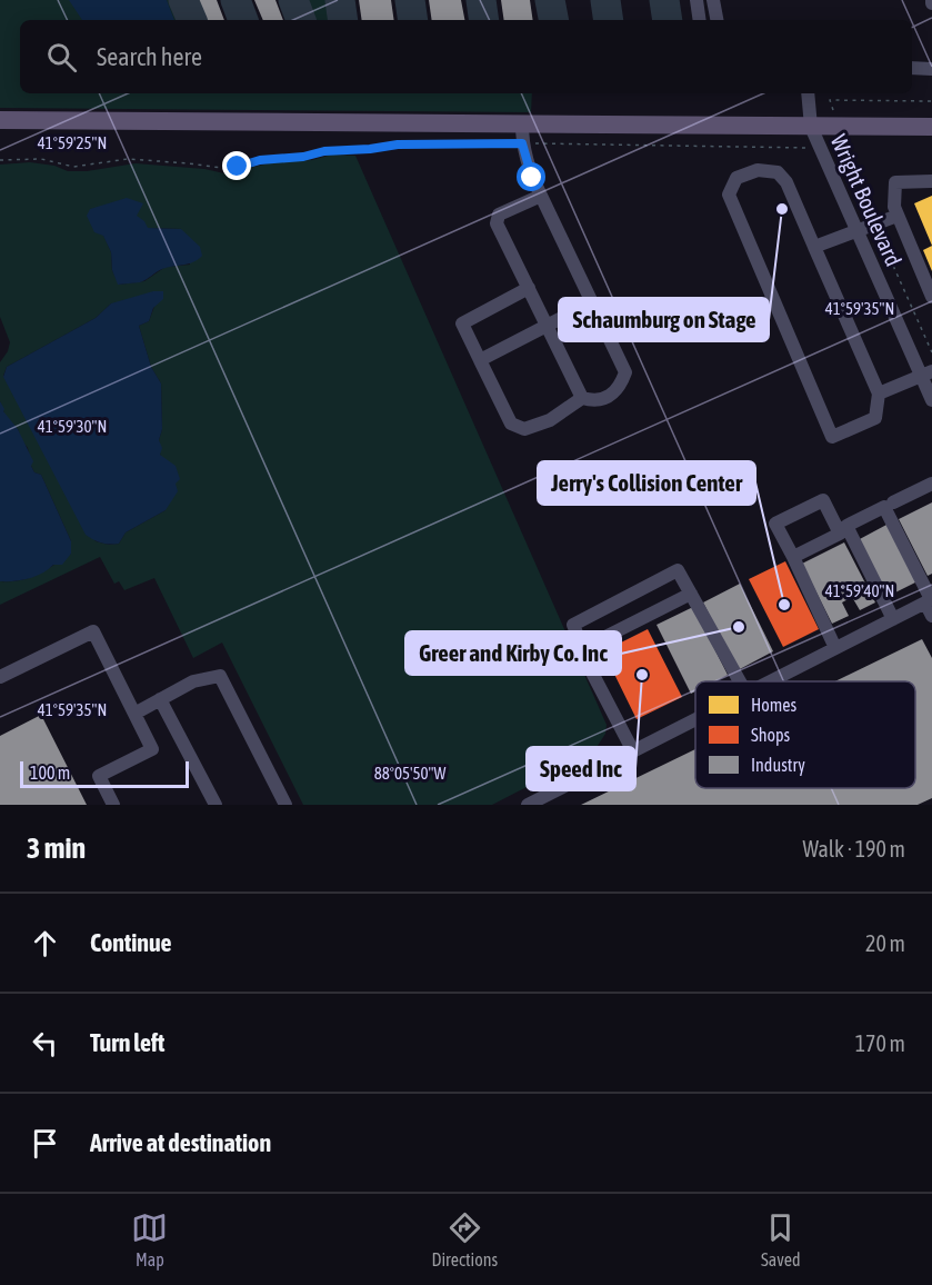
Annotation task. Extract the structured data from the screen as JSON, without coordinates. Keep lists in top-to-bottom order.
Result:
{
  "streets": {
    "street": ["Wright Boulevard"]
  },
  "places": [
    "Schaumburg on Stage",
    "Jerry's Collision Center",
    "Greer and Kirby Co. Inc",
    "Speed Inc"
  ],
  "legend": ["Homes", "Shops", "Industry"],
  "scale_bar": "100 m",
  "page": {
    "search": "Search here",
    "scale": "100 m",
    "heading": ["3 min", "Walk · 190 m"],
    "list": [
      ["Continue", "20 m"],
      ["Turn left", "170 m"],
      "Arrive at destination"
    ],
    "nav": ["Map", "Directions", "Saved"]
  },
  "coordinates": [
    "41°59'25\"N",
    "41°59'35\"N",
    "41°59'30\"N",
    "41°59'40\"N",
    "88°05'50\"W"
  ]
}
